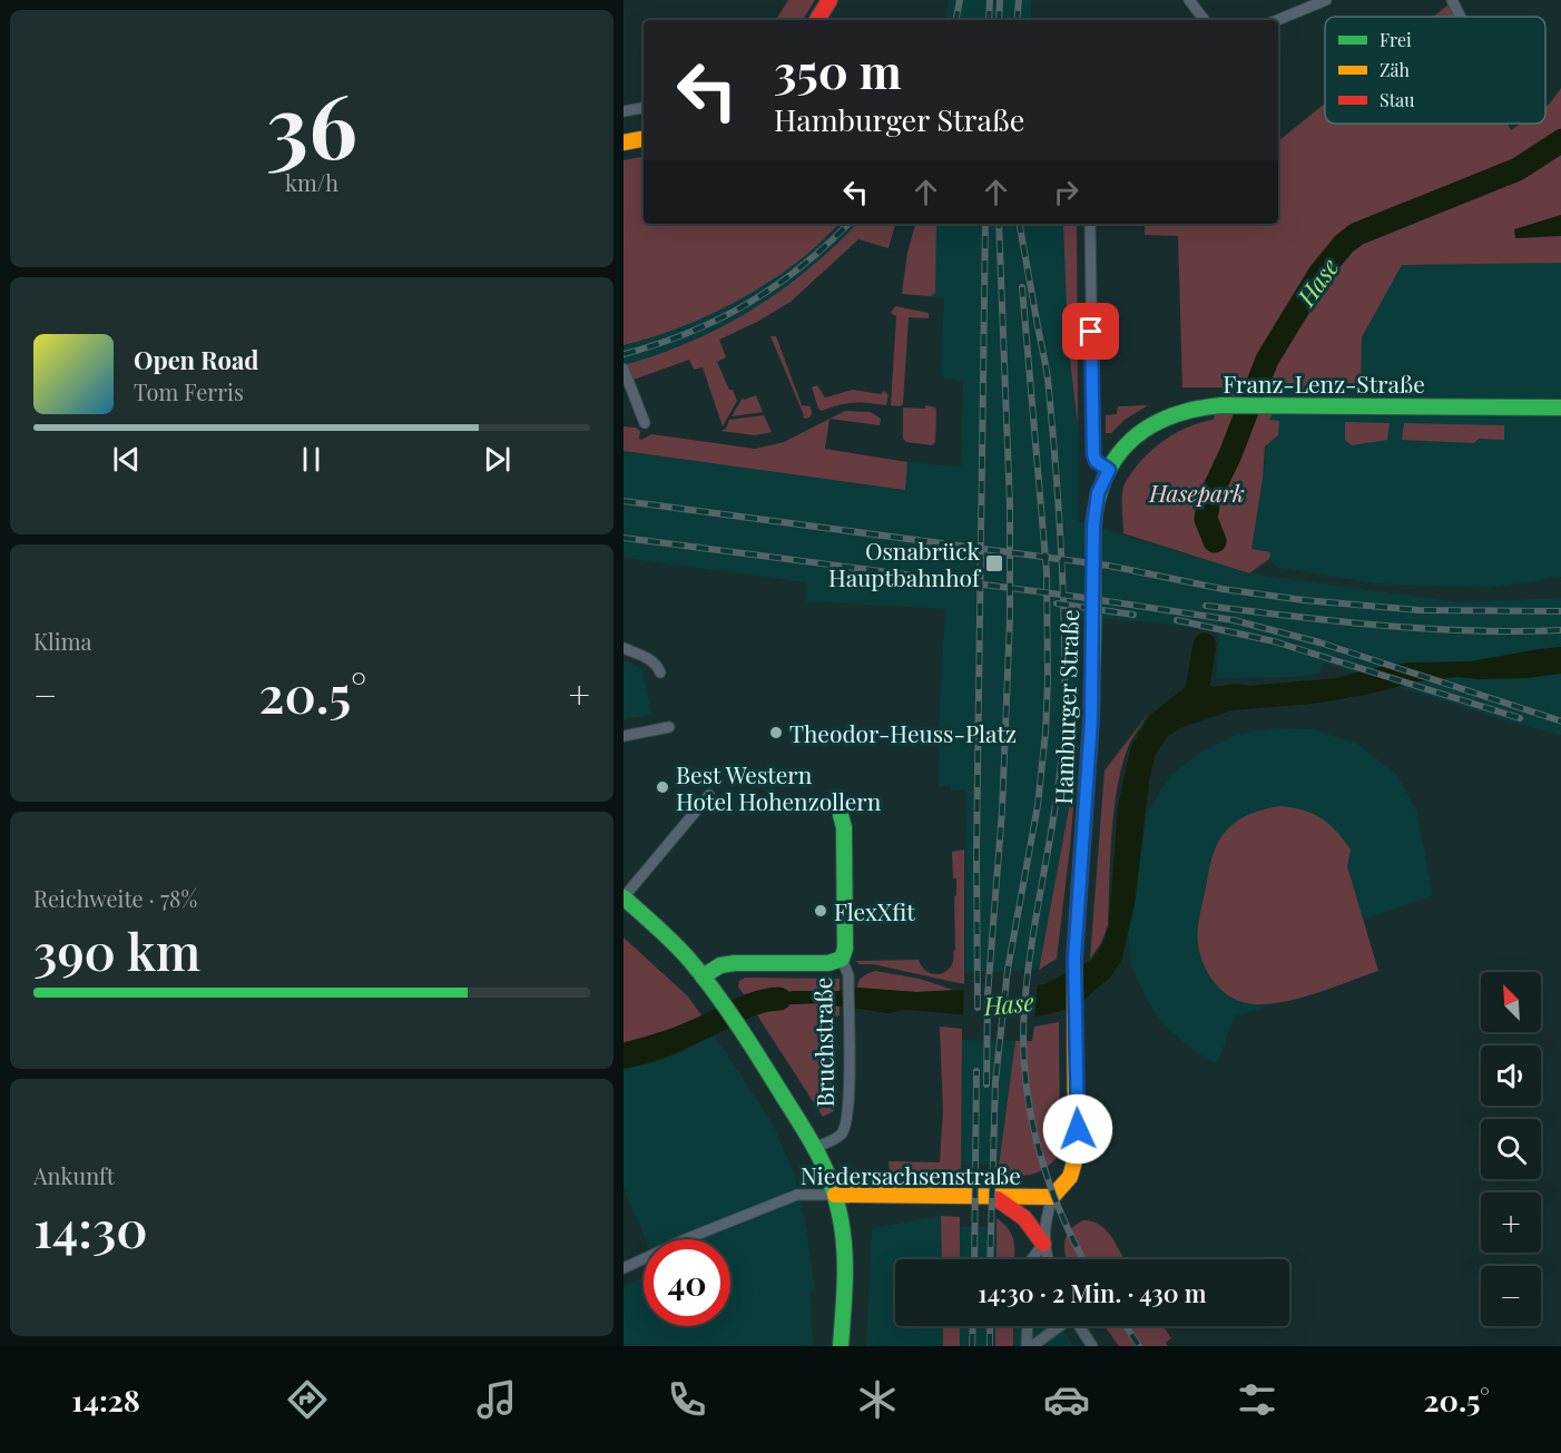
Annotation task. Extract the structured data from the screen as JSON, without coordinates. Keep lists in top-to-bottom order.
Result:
{
  "streets": {
    "street": [
      "Franz-Lenz-Straße",
      "Hamburger Straße",
      "Bruchstraße",
      "Niedersachsenstraße"
    ]
  },
  "crossings": [
    ["Franz-Lenz-Straße", "Hamburger Straße"],
    ["Hamburger Straße", "Niedersachsenstraße"]
  ],
  "water": ["Hase"],
  "parks": ["Hasepark"],
  "places": {
    "transit": ["Osnabrück Hauptbahnhof"],
    "other": ["Theodor-Heuss-Platz", "Best Western Hotel Hohenzollern", "FlexXfit"]
  },
  "legend": ["Frei", "Zäh", "Stau"],
  "north": "top left",
  "page": {
    "tile": [
      ["36", "km/h"],
      "Klima",
      ["Reichweite · 78%", "390 km"],
      ["Ankunft", "14:30"]
    ],
    "turn": ["350 m", "Hamburger Straße"],
    "song": ["Open Road", "Tom Ferris"],
    "heat": ["−", "20.5°", "+"],
    "map_buttons": ["+", "−"],
    "limit": "40",
    "trip": "14:30 · 2 Min. · 430 m",
    "tabs": ["14:28", "20.5°"]
  }
}
